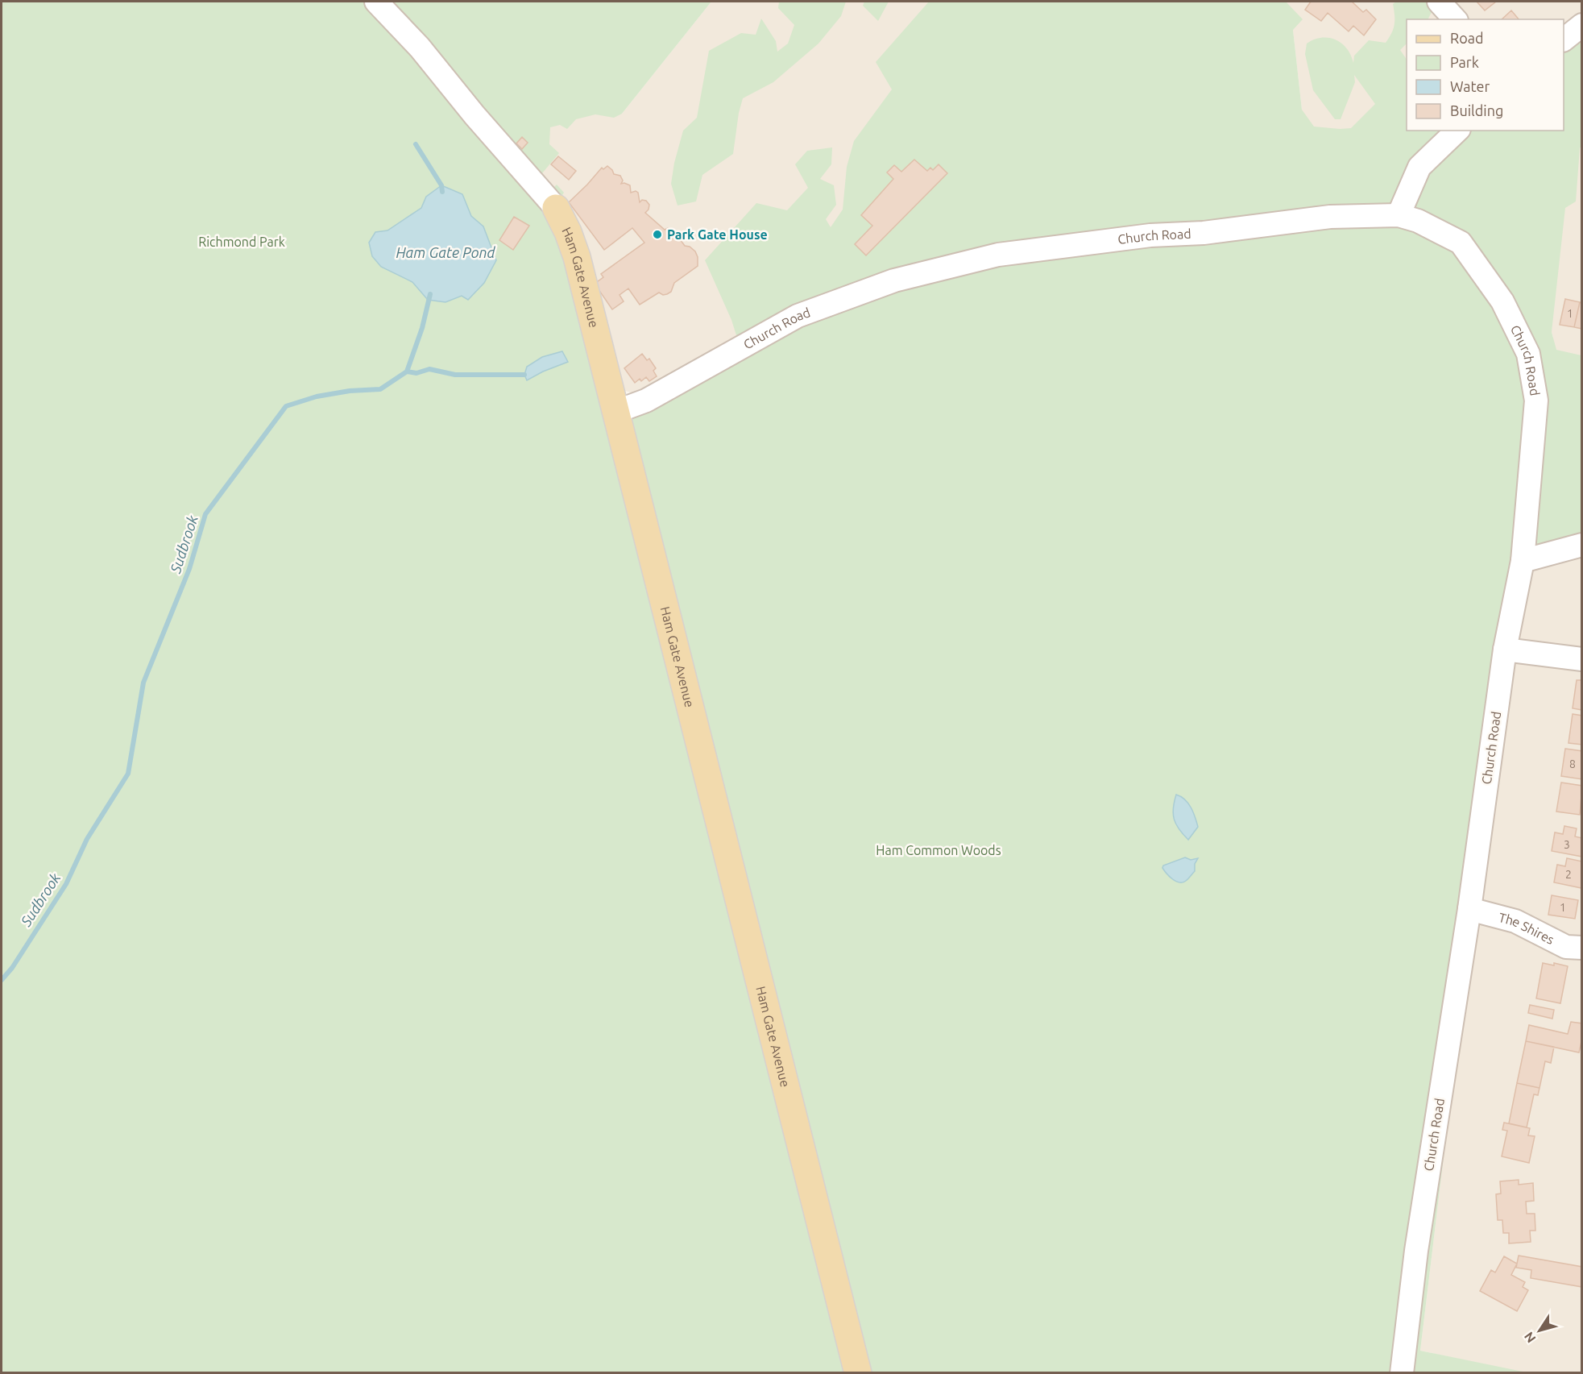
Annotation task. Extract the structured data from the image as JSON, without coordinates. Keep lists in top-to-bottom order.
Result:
{
  "streets": {
    "main road": ["Ham Gate Avenue"],
    "street": ["Church Road", "The Shires"]
  },
  "crossings": [
    ["Church Road", "Ham Gate Avenue"],
    ["Church Road", "The Shires"]
  ],
  "water": ["Ham Gate Pond", "Sudbrook"],
  "parks": ["Richmond Park", "Ham Common Woods"],
  "places": ["Park Gate House"],
  "house_numbers": [
    "1",
    "8",
    "3",
    "2",
    "1"
  ],
  "legend": [
    "Road",
    "Park",
    "Water",
    "Building"
  ],
  "north": "bottom left"
}
